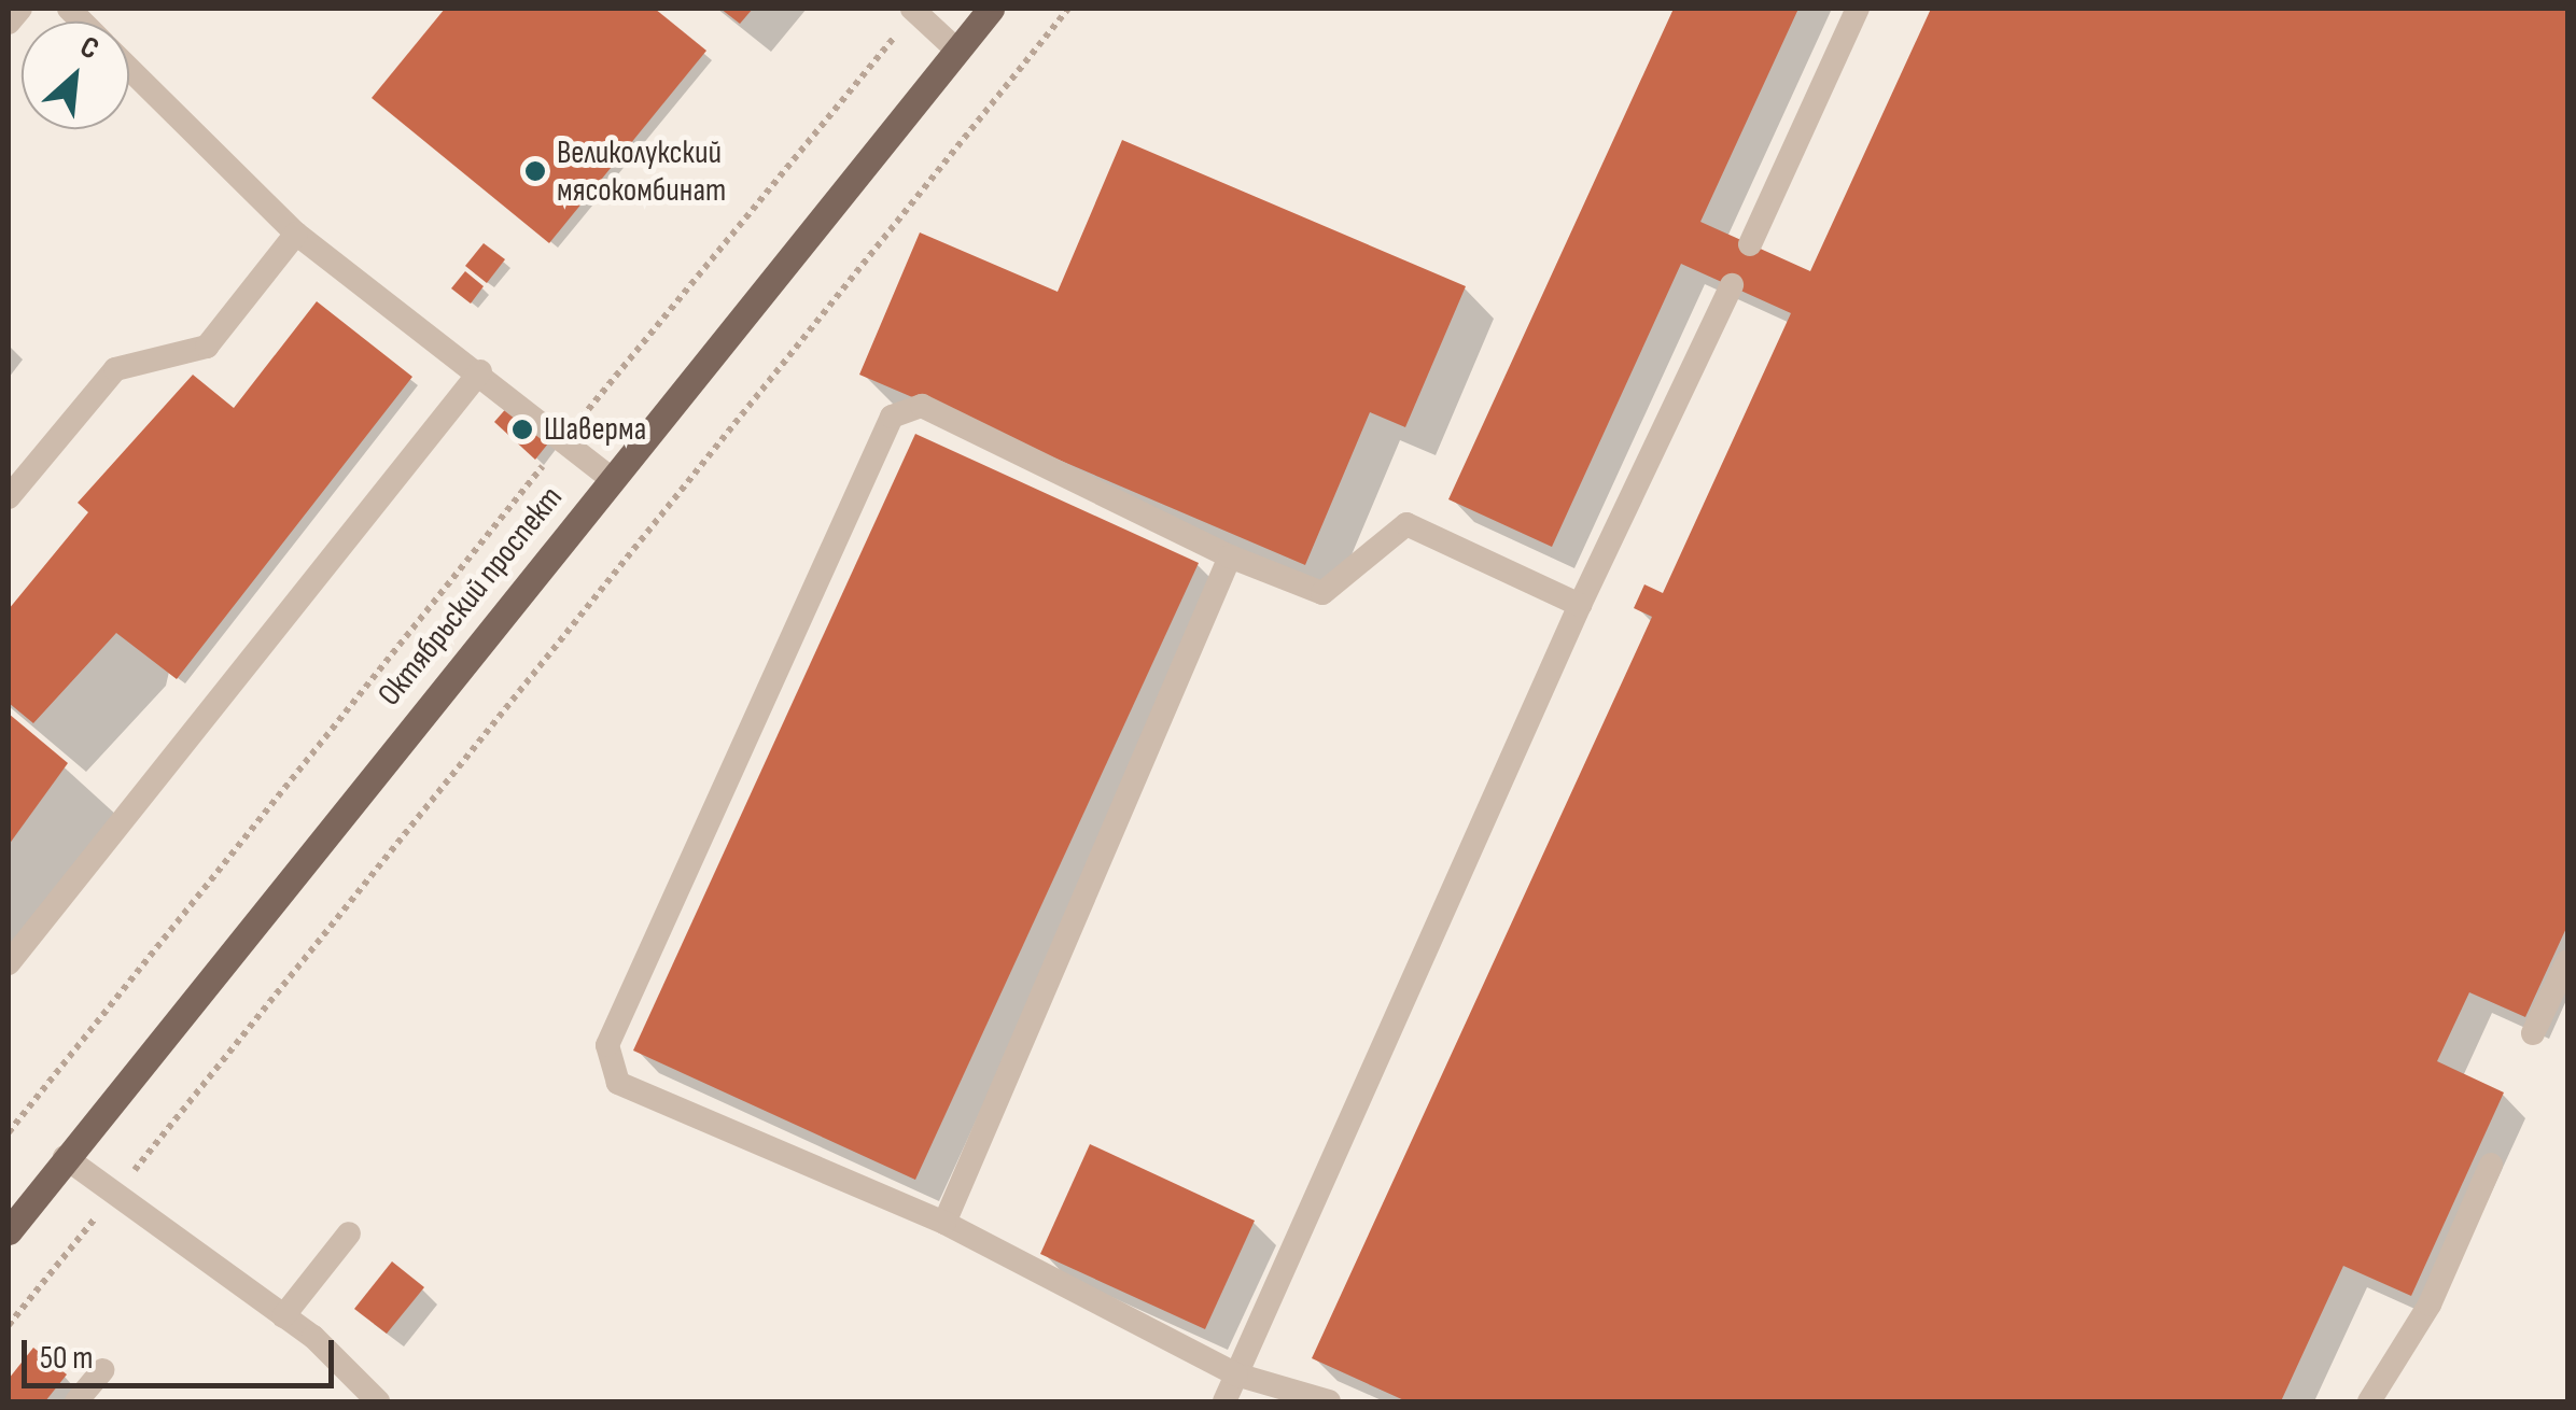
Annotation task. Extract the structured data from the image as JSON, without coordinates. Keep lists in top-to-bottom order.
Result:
{
  "streets": {
    "main road": ["Октябрьский проспект"]
  },
  "places": ["Великолукский мясокомбинат", "Шаверма"],
  "scale_bar": "50 m",
  "north": "top right"
}
